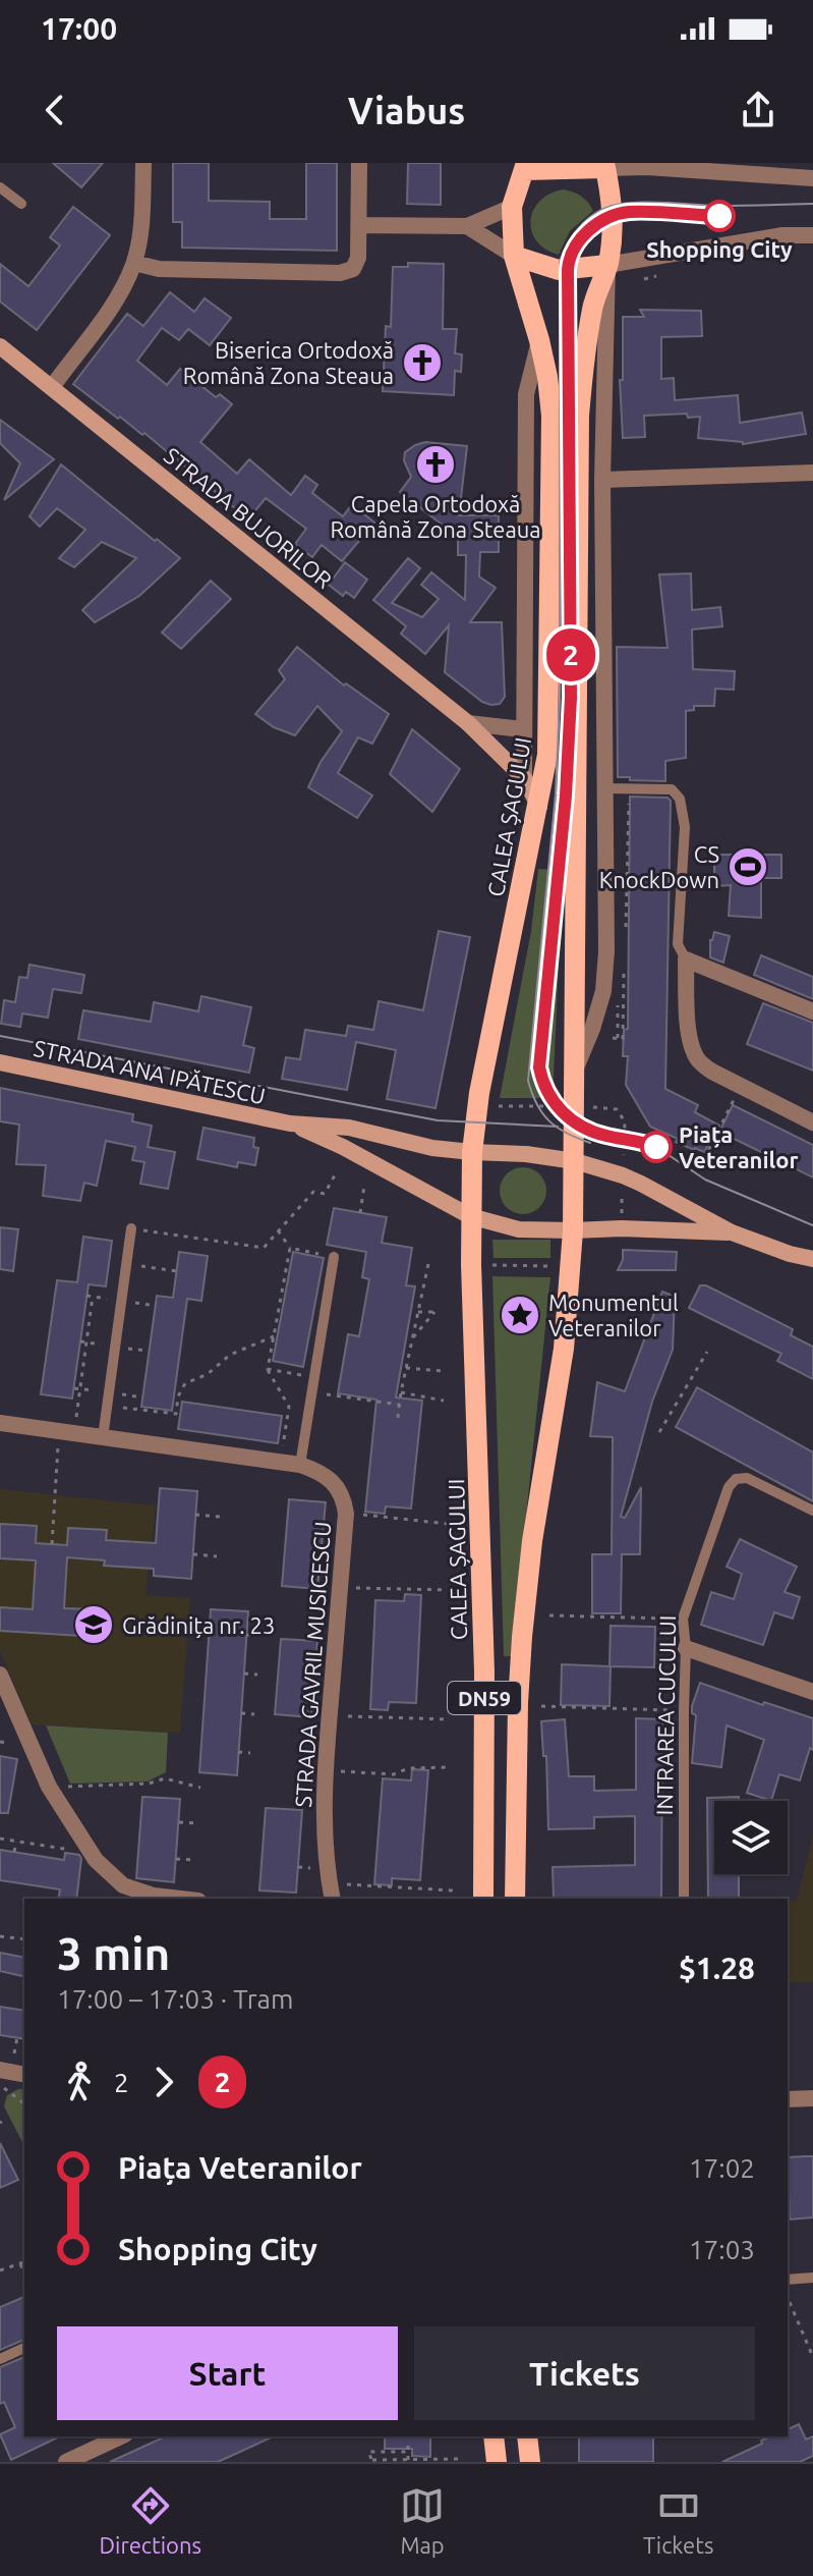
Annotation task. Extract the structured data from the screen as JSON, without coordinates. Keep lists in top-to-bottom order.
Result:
{
  "streets": {
    "main road": ["CALEA ȘAGULUI", "DN59"],
    "street": ["STRADA BUJORILOR", "STRADA ANA IPĂTESCU", "STRADA GAVRIL MUSICESCU"],
    "lane": ["INTRAREA CUCULUI"]
  },
  "crossings": [
    ["STRADA BUJORILOR", "CALEA ȘAGULUI"],
    ["CALEA ȘAGULUI", "STRADA ANA IPĂTESCU"],
    ["CALEA ȘAGULUI", "DN59"],
    ["STRADA ANA IPĂTESCU", "DN59"]
  ],
  "places": {
    "other": ["Shopping City", "Piața Veteranilor"],
    "church": ["Biserica Ortodoxă Română Zona Steaua", "Capela Ortodoxă Română Zona Steaua"],
    "sports": ["CS KnockDown"],
    "place": ["Monumentul Veteranilor"],
    "school or university": ["Grădinița nr. 23"]
  },
  "lines": ["tram line 2"],
  "page": {
    "status": "17:00",
    "header": "Viabus",
    "on_map": "2",
    "heading": ["3 min", "17:00 – 17:03 · Tram", "$1.28"],
    "legs": ["2", "2"],
    "list": [
      {
        "name": "Piața Veteranilor",
        "value": "17:02"
      },
      {
        "name": "Shopping City",
        "value": "17:03"
      }
    ],
    "buttons": ["Start", "Tickets"],
    "tabs": ["Directions", "Map", "Tickets"]
  }
}
